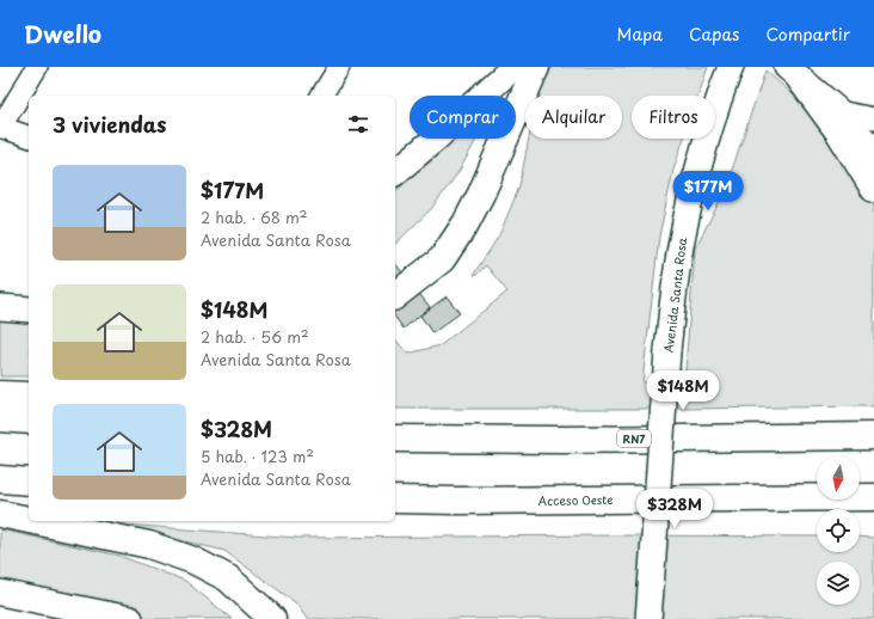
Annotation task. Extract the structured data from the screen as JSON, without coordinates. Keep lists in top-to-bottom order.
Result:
{
  "streets": {
    "highway": ["RN7", "Acceso Oeste"],
    "street": ["Avenida Santa Rosa"]
  },
  "north": "bottom",
  "page": {
    "header": "Dwello",
    "nav": ["Mapa", "Capas", "Compartir"],
    "chip": ["Comprar", "Alquilar", "Filtros"],
    "heading": "3 viviendas",
    "list": [
      {
        "name": "$177M",
        "note": "2 hab. · 68 m² · Avenida Santa Rosa"
      },
      {
        "name": "$148M",
        "note": "2 hab. · 56 m² · Avenida Santa Rosa"
      },
      {
        "name": "$328M",
        "note": "5 hab. · 123 m² · Avenida Santa Rosa"
      }
    ],
    "price": ["$177M", "$148M", "$328M"]
  }
}
